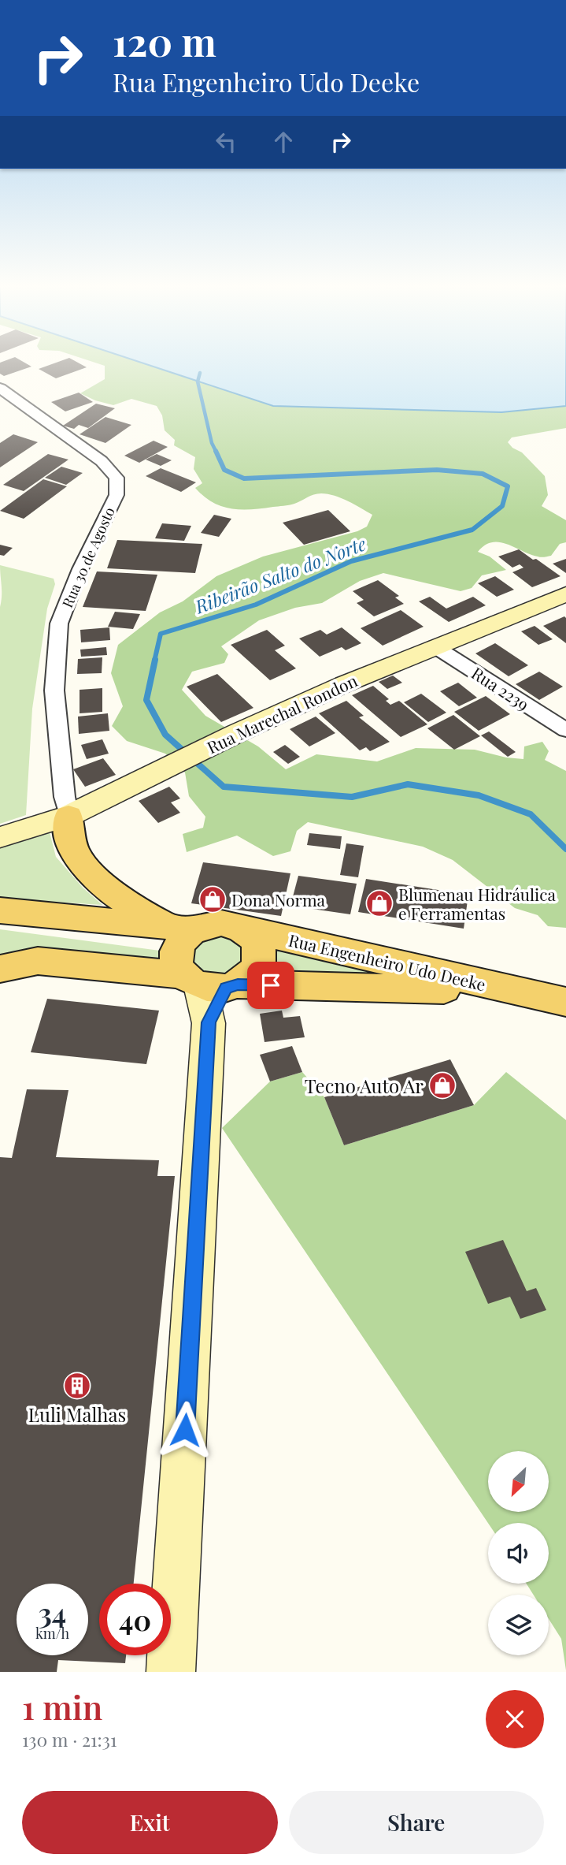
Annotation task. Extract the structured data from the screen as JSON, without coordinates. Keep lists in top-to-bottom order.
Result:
{
  "streets": {
    "main road": ["Rua Marechal Rondon", "Rua Engenheiro Udo Deeke"],
    "street": ["Rua 30 de Agosto", "Rua 2239"]
  },
  "crossings": [
    ["Rua 30 de Agosto", "Rua Marechal Rondon"],
    ["Rua 2239", "Rua Marechal Rondon"]
  ],
  "water": ["Ribeirão Salto do Norte"],
  "places": {
    "shop": ["Dona Norma", "Blumenau Hidráulica e Ferramentas", "Tecno Auto Ar"],
    "building": ["Luli Malhas"]
  },
  "north": "bottom left",
  "page": {
    "turn": ["120 m", "Rua Engenheiro Udo Deeke"],
    "speed": "34 km/h",
    "limit": "40",
    "heading": ["1 min", "130 m · 21:31"],
    "buttons": ["Exit", "Share"]
  }
}
